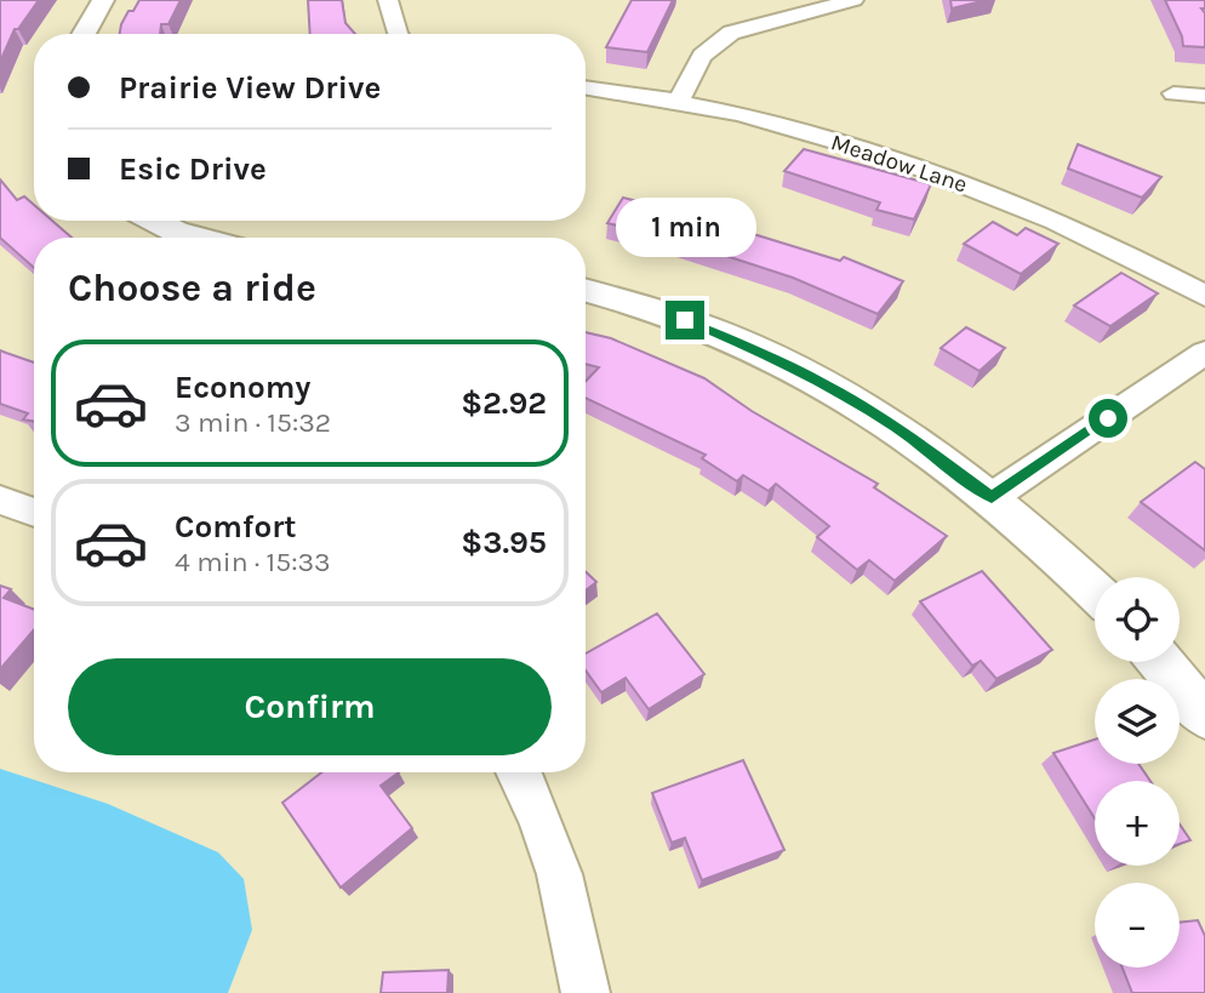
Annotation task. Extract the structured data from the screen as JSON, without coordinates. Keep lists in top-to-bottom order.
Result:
{
  "streets": {
    "street": ["Meadow Lane"]
  },
  "page": {
    "banner": ["Prairie View Drive", "Esic Drive"],
    "bubble": "1 min",
    "heading": "Choose a ride",
    "list": [
      {
        "name": "Economy",
        "note": "3 min · 15:32",
        "value": "$2.92"
      },
      {
        "name": "Comfort",
        "note": "4 min · 15:33",
        "value": "$3.95"
      }
    ],
    "map_buttons": ["+", "−"],
    "buttons": "Confirm"
  }
}
